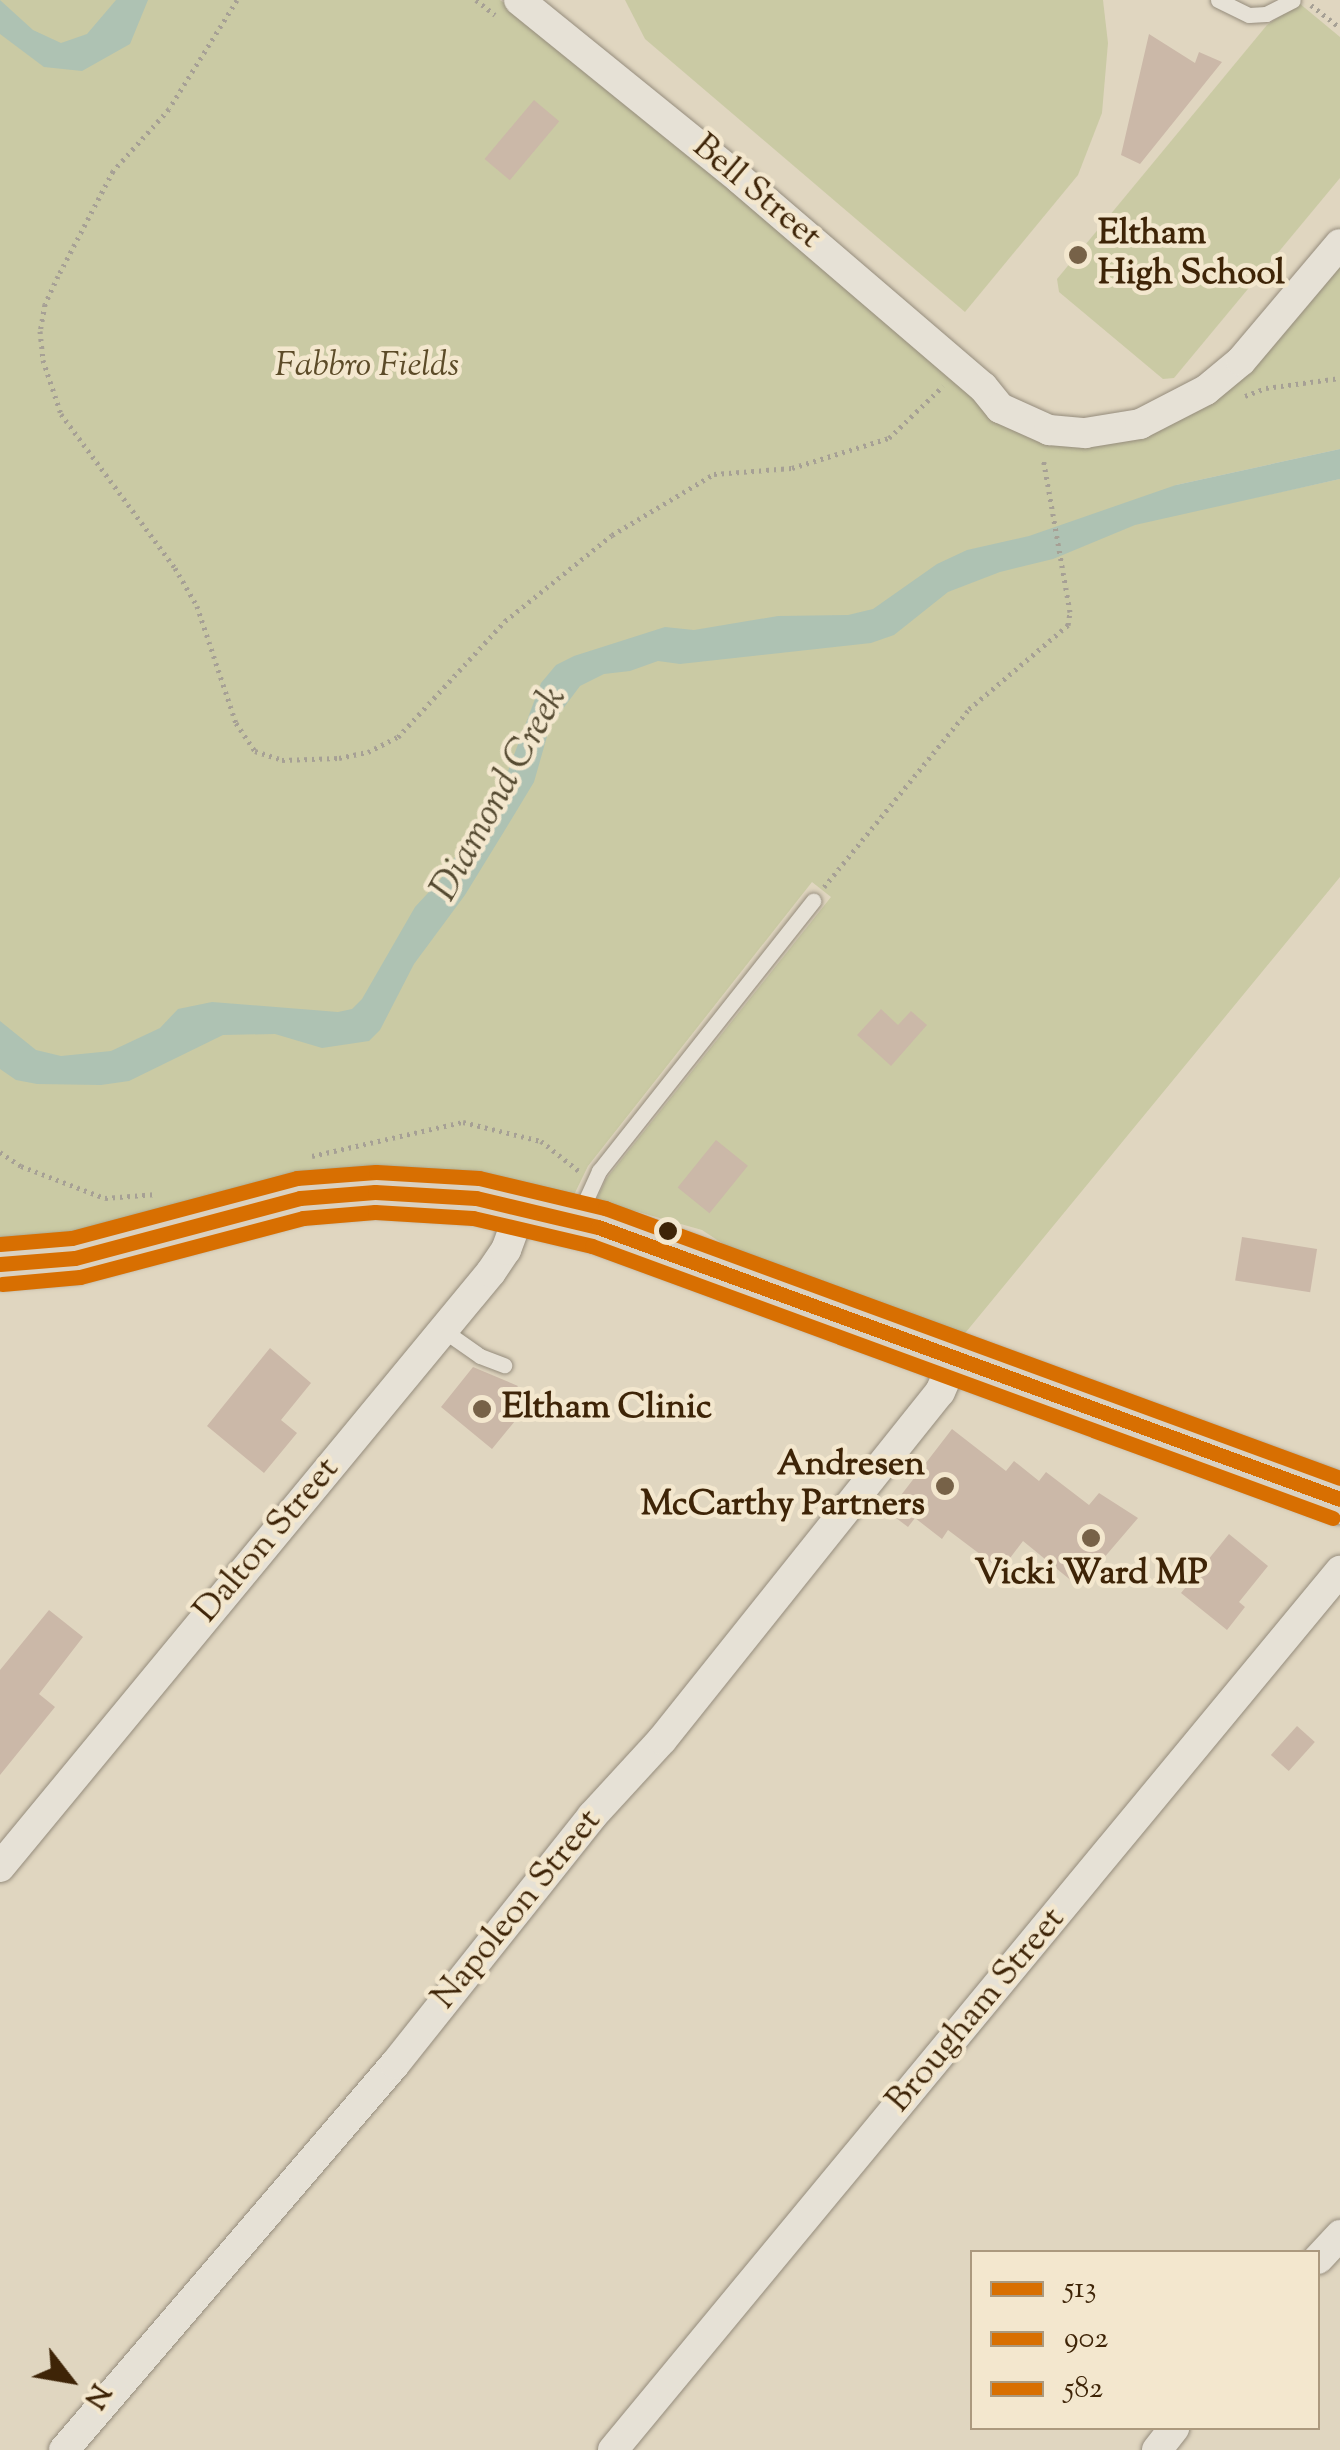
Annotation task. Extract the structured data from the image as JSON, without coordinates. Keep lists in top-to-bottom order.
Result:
{
  "streets": {
    "street": [
      "Bell Street",
      "Dalton Street",
      "Napoleon Street",
      "Brougham Street"
    ]
  },
  "water": ["Diamond Creek"],
  "parks": ["Fabbro Fields"],
  "places": [
    "Eltham High School",
    "Eltham Clinic",
    "Andresen McCarthy Partners",
    "Vicki Ward MP"
  ],
  "lines": ["transit line 582", "transit line 513", "transit line 902"],
  "legend": ["513", "902", "582"],
  "north": "bottom right"
}
